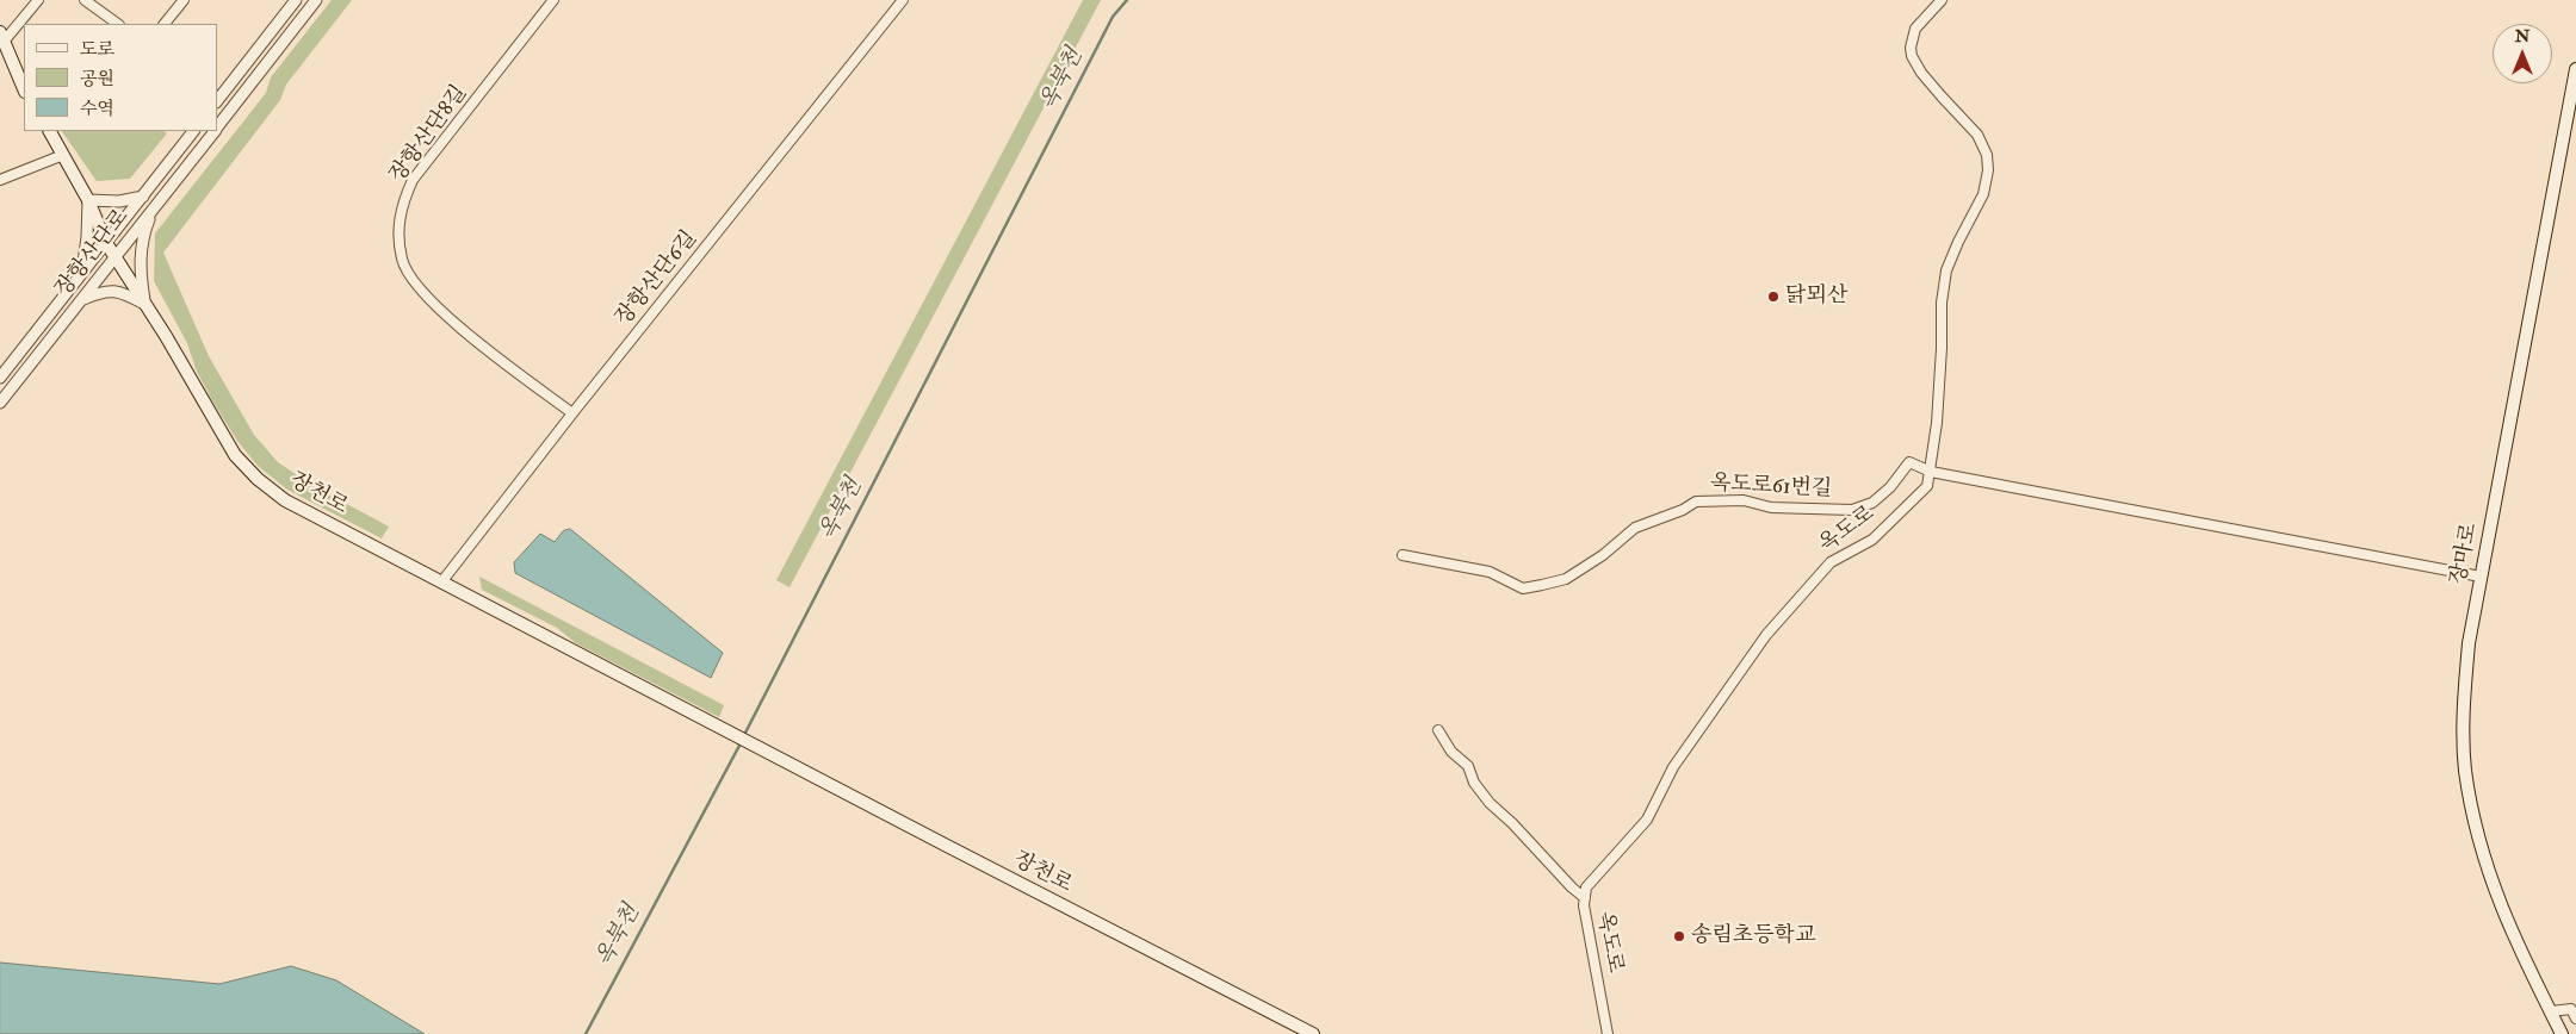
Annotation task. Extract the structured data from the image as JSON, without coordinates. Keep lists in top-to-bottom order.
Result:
{
  "streets": {
    "main road": ["장천로", "장마로"],
    "street": [
      "장항산단8길",
      "장항산단로",
      "장항산단6길",
      "옥도로61번길",
      "옥도로"
    ]
  },
  "crossings": [
    ["장항산단8길", "장항산단6길"],
    ["장항산단로", "장천로"],
    ["장항산단6길", "장천로"],
    ["옥도로61번길", "옥도로"]
  ],
  "water": ["옥북천"],
  "places": ["닭뫼산", "송림초등학교"],
  "legend": ["도로", "공원", "수역"],
  "north": "top"
}
